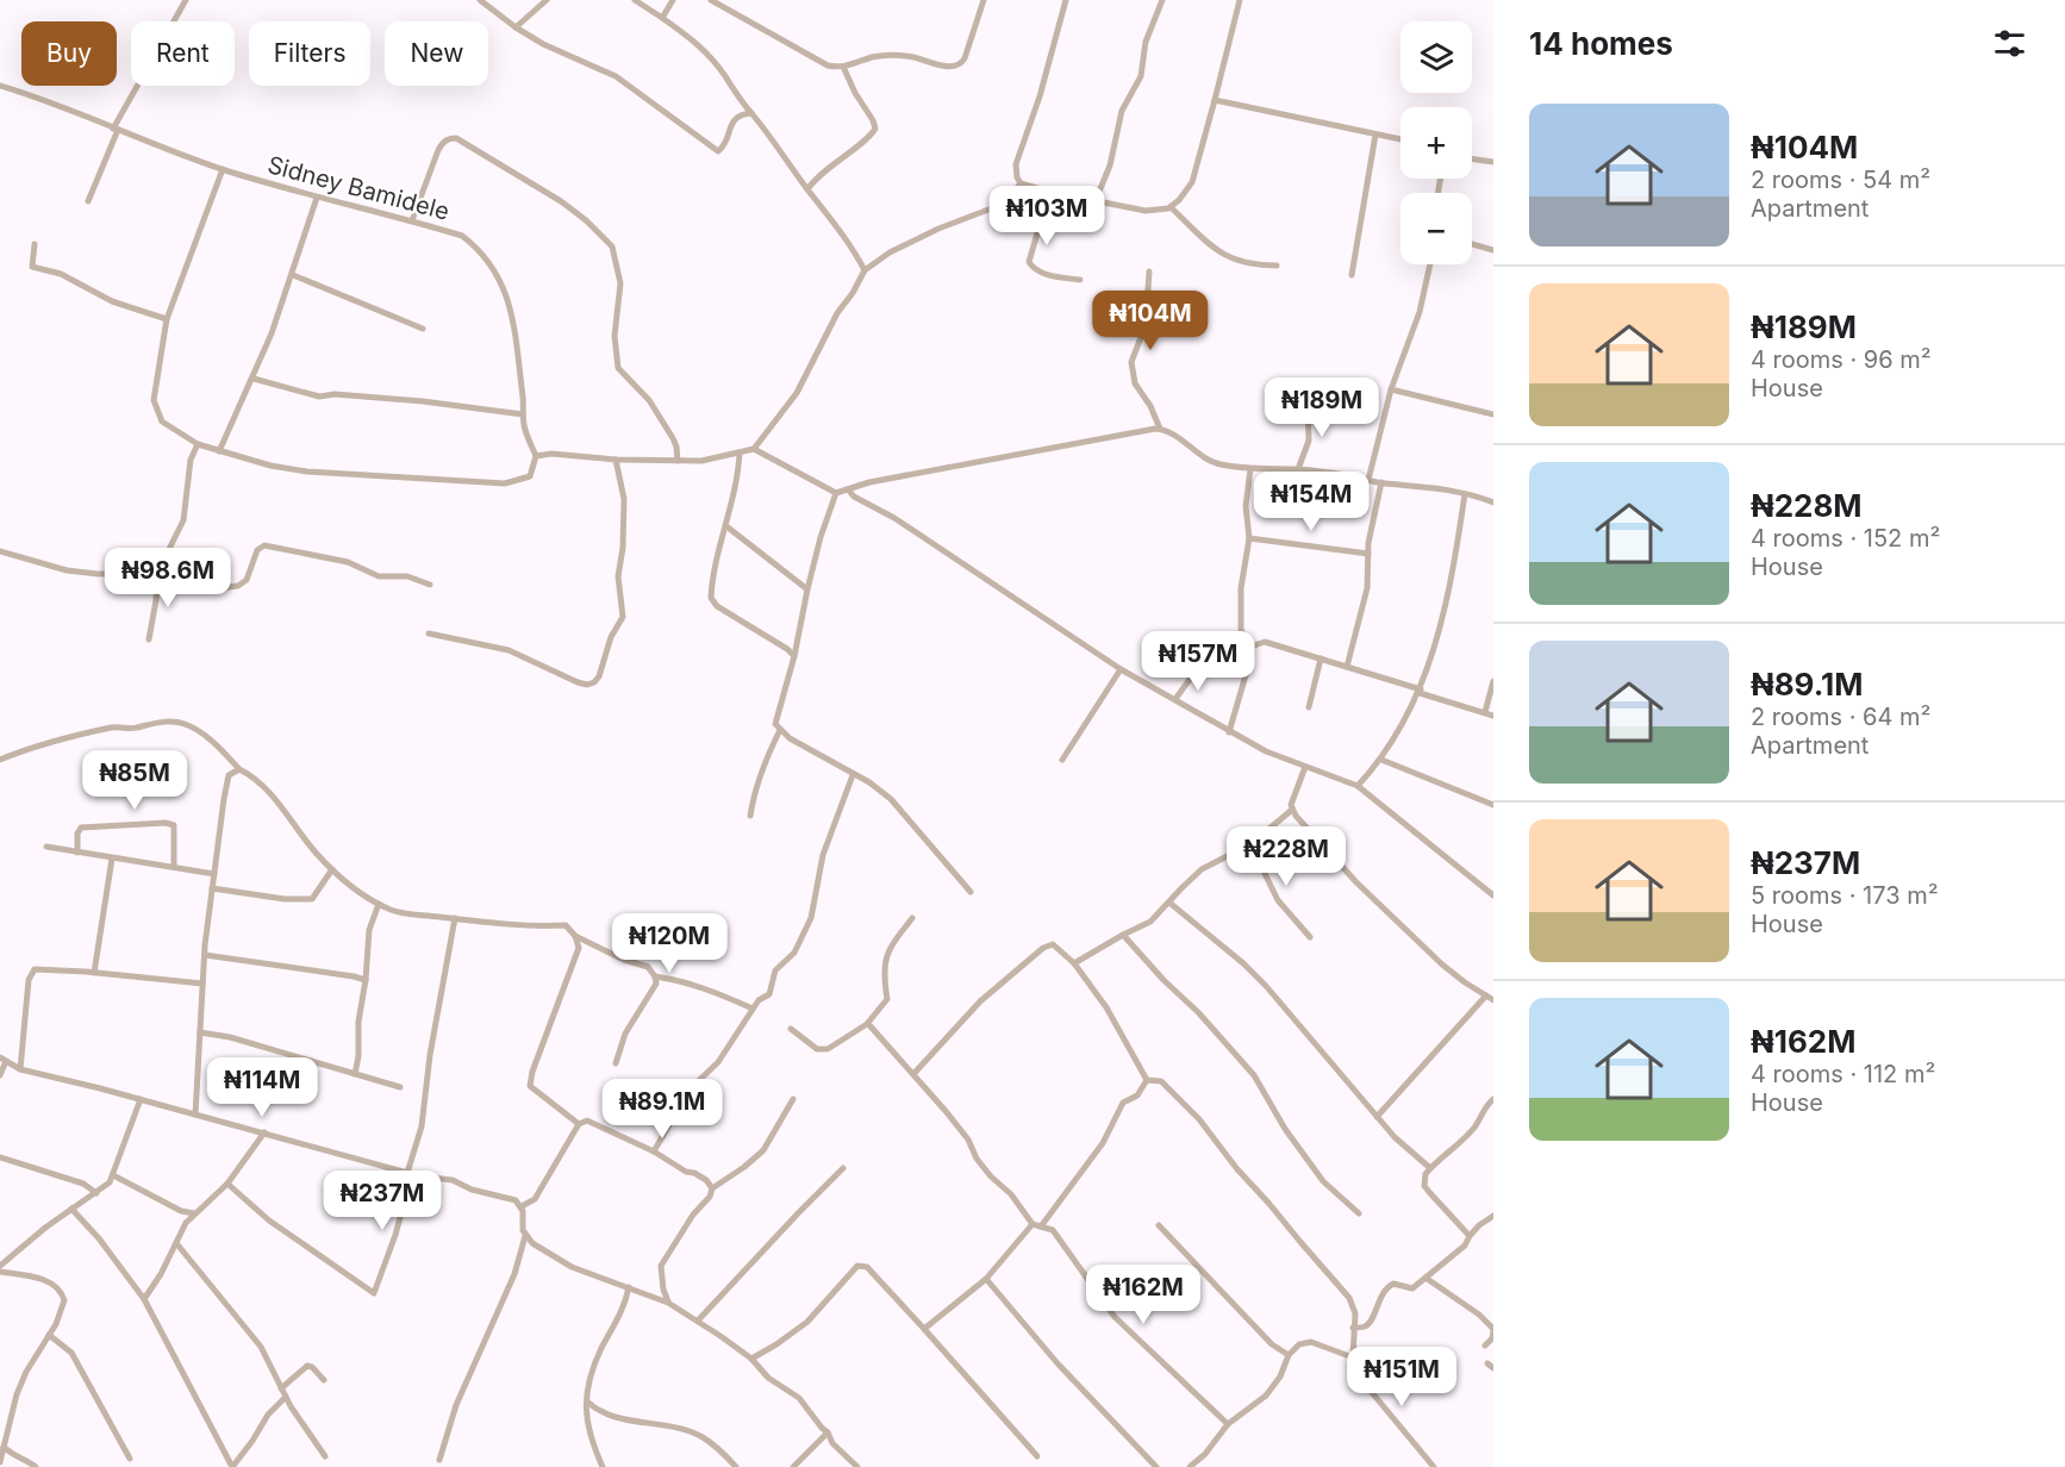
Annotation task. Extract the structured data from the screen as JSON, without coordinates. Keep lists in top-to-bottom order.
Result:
{
  "streets": {
    "street": ["Sidney Bamidele"]
  },
  "page": {
    "heading": "14 homes",
    "map_buttons": ["+", "−"],
    "chip": [
      "Buy",
      "Rent",
      "Filters",
      "New"
    ],
    "list": [
      {
        "name": "₦104M",
        "note": "2 rooms · 54 m² · Apartment"
      },
      {
        "name": "₦189M",
        "note": "4 rooms · 96 m² · House"
      },
      {
        "name": "₦228M",
        "note": "4 rooms · 152 m² · House"
      },
      {
        "name": "₦89.1M",
        "note": "2 rooms · 64 m² · Apartment"
      },
      {
        "name": "₦237M",
        "note": "5 rooms · 173 m² · House"
      },
      {
        "name": "₦162M",
        "note": "4 rooms · 112 m² · House"
      }
    ],
    "price": [
      "₦103M",
      "₦104M",
      "₦189M",
      "₦154M",
      "₦98.6M",
      "₦157M",
      "₦85M",
      "₦228M",
      "₦120M",
      "₦114M",
      "₦89.1M",
      "₦237M",
      "₦162M",
      "₦151M"
    ]
  }
}
